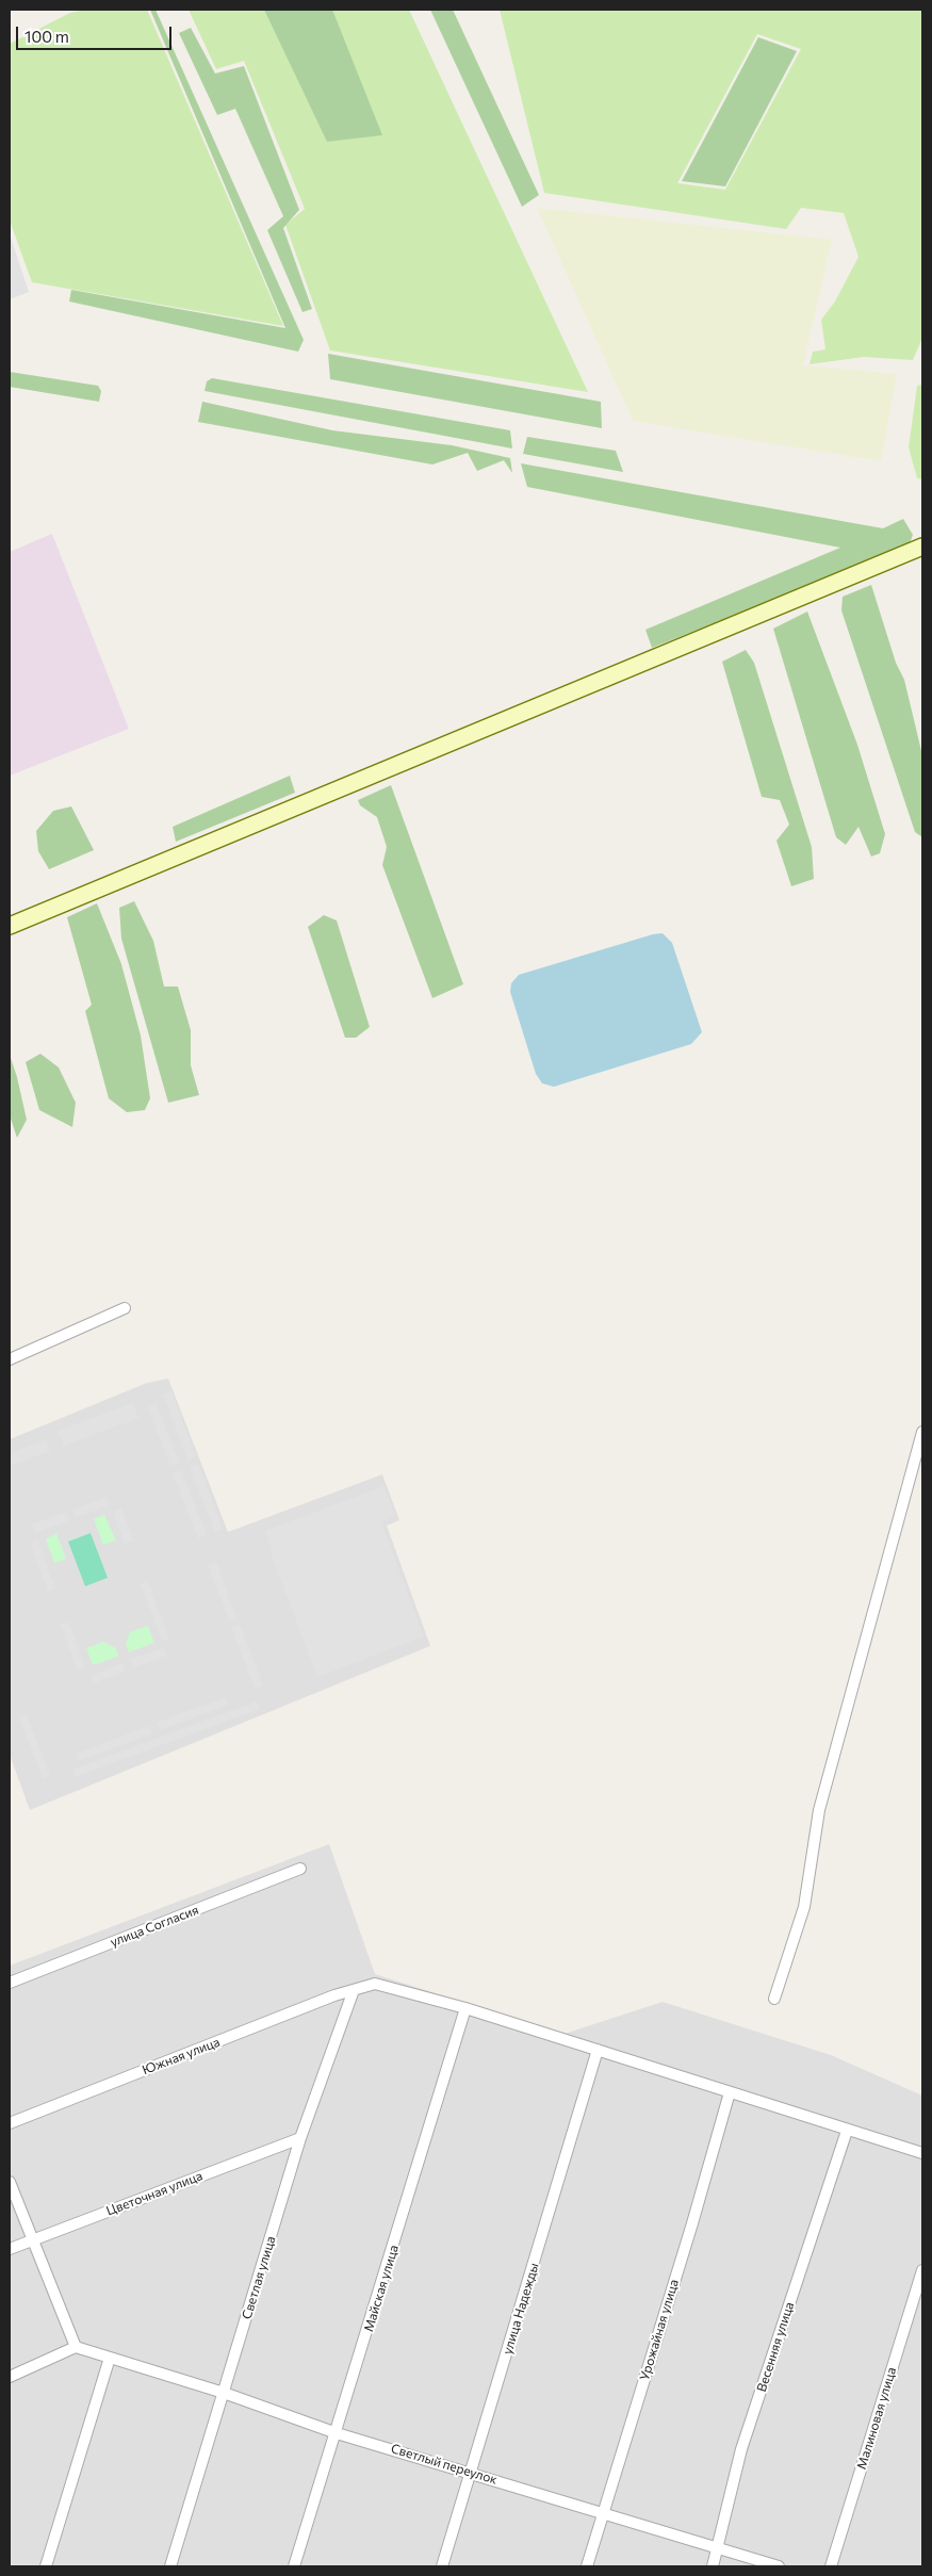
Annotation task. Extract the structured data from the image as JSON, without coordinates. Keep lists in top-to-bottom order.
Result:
{
  "streets": {
    "street": [
      "улица Согласия",
      "Южная улица",
      "Цветочная улица",
      "Светлая улица",
      "Майская улица",
      "улица Надежды",
      "Урожайная улица",
      "Весенняя улица",
      "Малиновая улица",
      "Светлый переулок"
    ]
  },
  "crossings": [
    ["Южная улица", "Светлая улица"],
    ["Южная улица", "Майская улица"],
    ["Южная улица", "улица Надежды"],
    ["Южная улица", "Урожайная улица"],
    ["Южная улица", "Весенняя улица"],
    ["Цветочная улица", "Светлая улица"],
    ["Светлая улица", "Светлый переулок"],
    ["Майская улица", "Светлый переулок"],
    ["улица Надежды", "Светлый переулок"],
    ["Урожайная улица", "Светлый переулок"],
    ["Весенняя улица", "Светлый переулок"]
  ],
  "scale_bar": "100 m"
}
